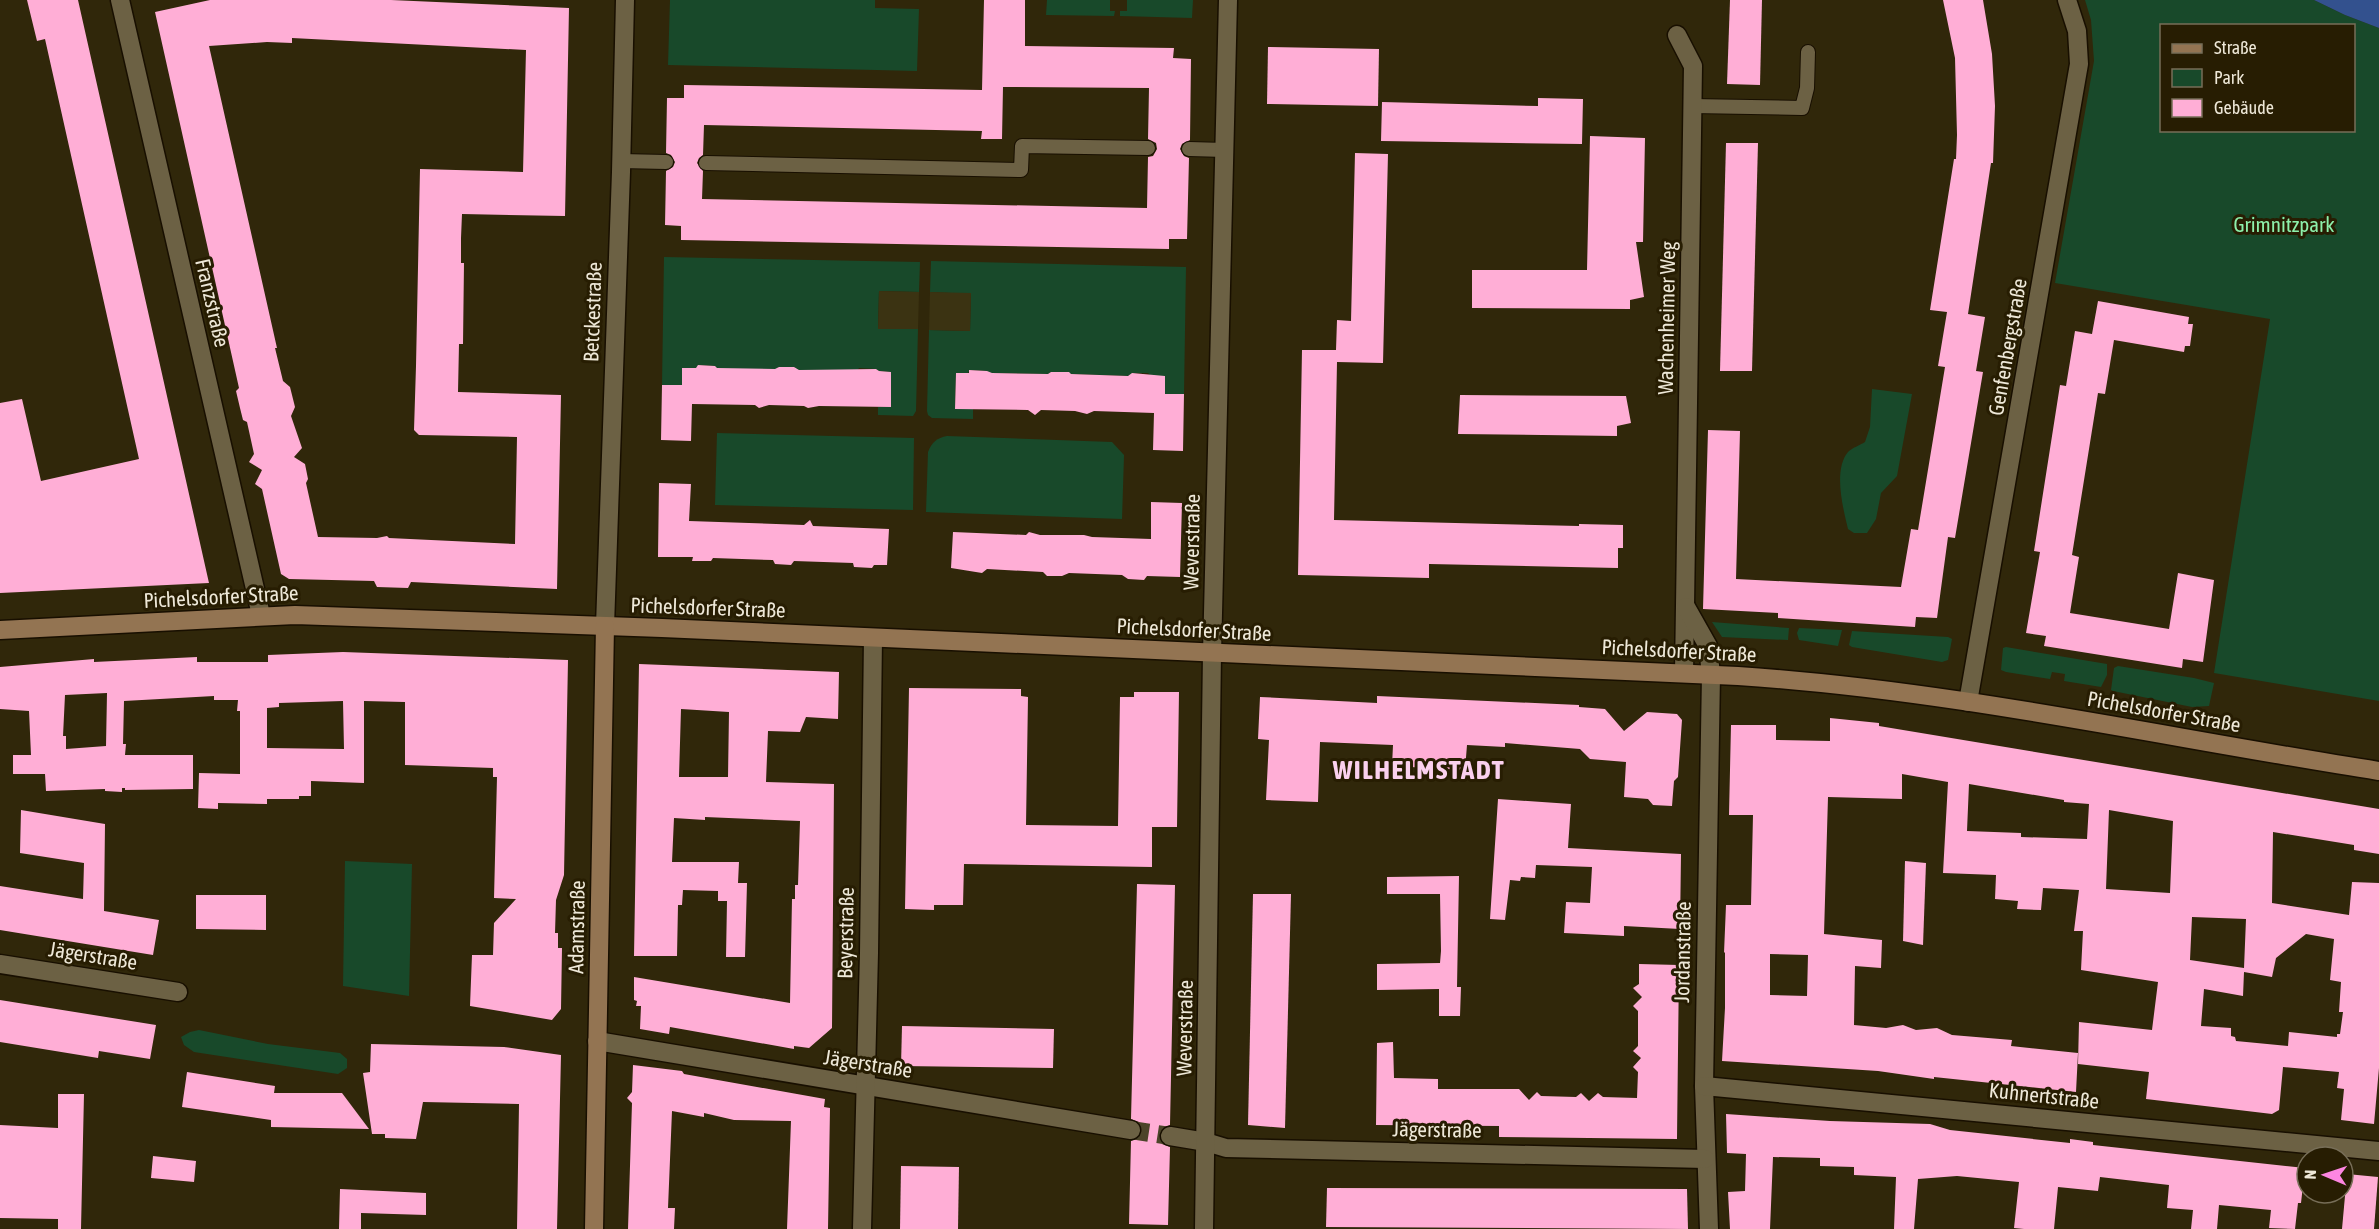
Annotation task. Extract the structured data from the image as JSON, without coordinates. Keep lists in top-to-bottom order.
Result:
{
  "streets": {
    "street": [
      "Franzstraße",
      "Betckestraße",
      "Wachenheimer Weg",
      "Genfenbergstraße",
      "Weverstraße",
      "Pichelsdorfer Straße",
      "Adamstraße",
      "Beyerstraße",
      "Jordanstraße",
      "Jägerstraße",
      "Kuhnertstraße"
    ]
  },
  "crossings": [
    ["Franzstraße", "Pichelsdorfer Straße"],
    ["Betckestraße", "Pichelsdorfer Straße"],
    ["Betckestraße", "Adamstraße"],
    ["Wachenheimer Weg", "Pichelsdorfer Straße"],
    ["Genfenbergstraße", "Pichelsdorfer Straße"],
    ["Weverstraße", "Pichelsdorfer Straße"],
    ["Weverstraße", "Jägerstraße"],
    ["Pichelsdorfer Straße", "Adamstraße"],
    ["Pichelsdorfer Straße", "Beyerstraße"],
    ["Pichelsdorfer Straße", "Jordanstraße"],
    ["Adamstraße", "Jägerstraße"],
    ["Beyerstraße", "Jägerstraße"],
    ["Jordanstraße", "Jägerstraße"],
    ["Jordanstraße", "Kuhnertstraße"]
  ],
  "districts": ["WILHELMSTADT"],
  "parks": ["Grimnitzpark"],
  "legend": ["Straße", "Park", "Gebäude"],
  "north": "left"
}
